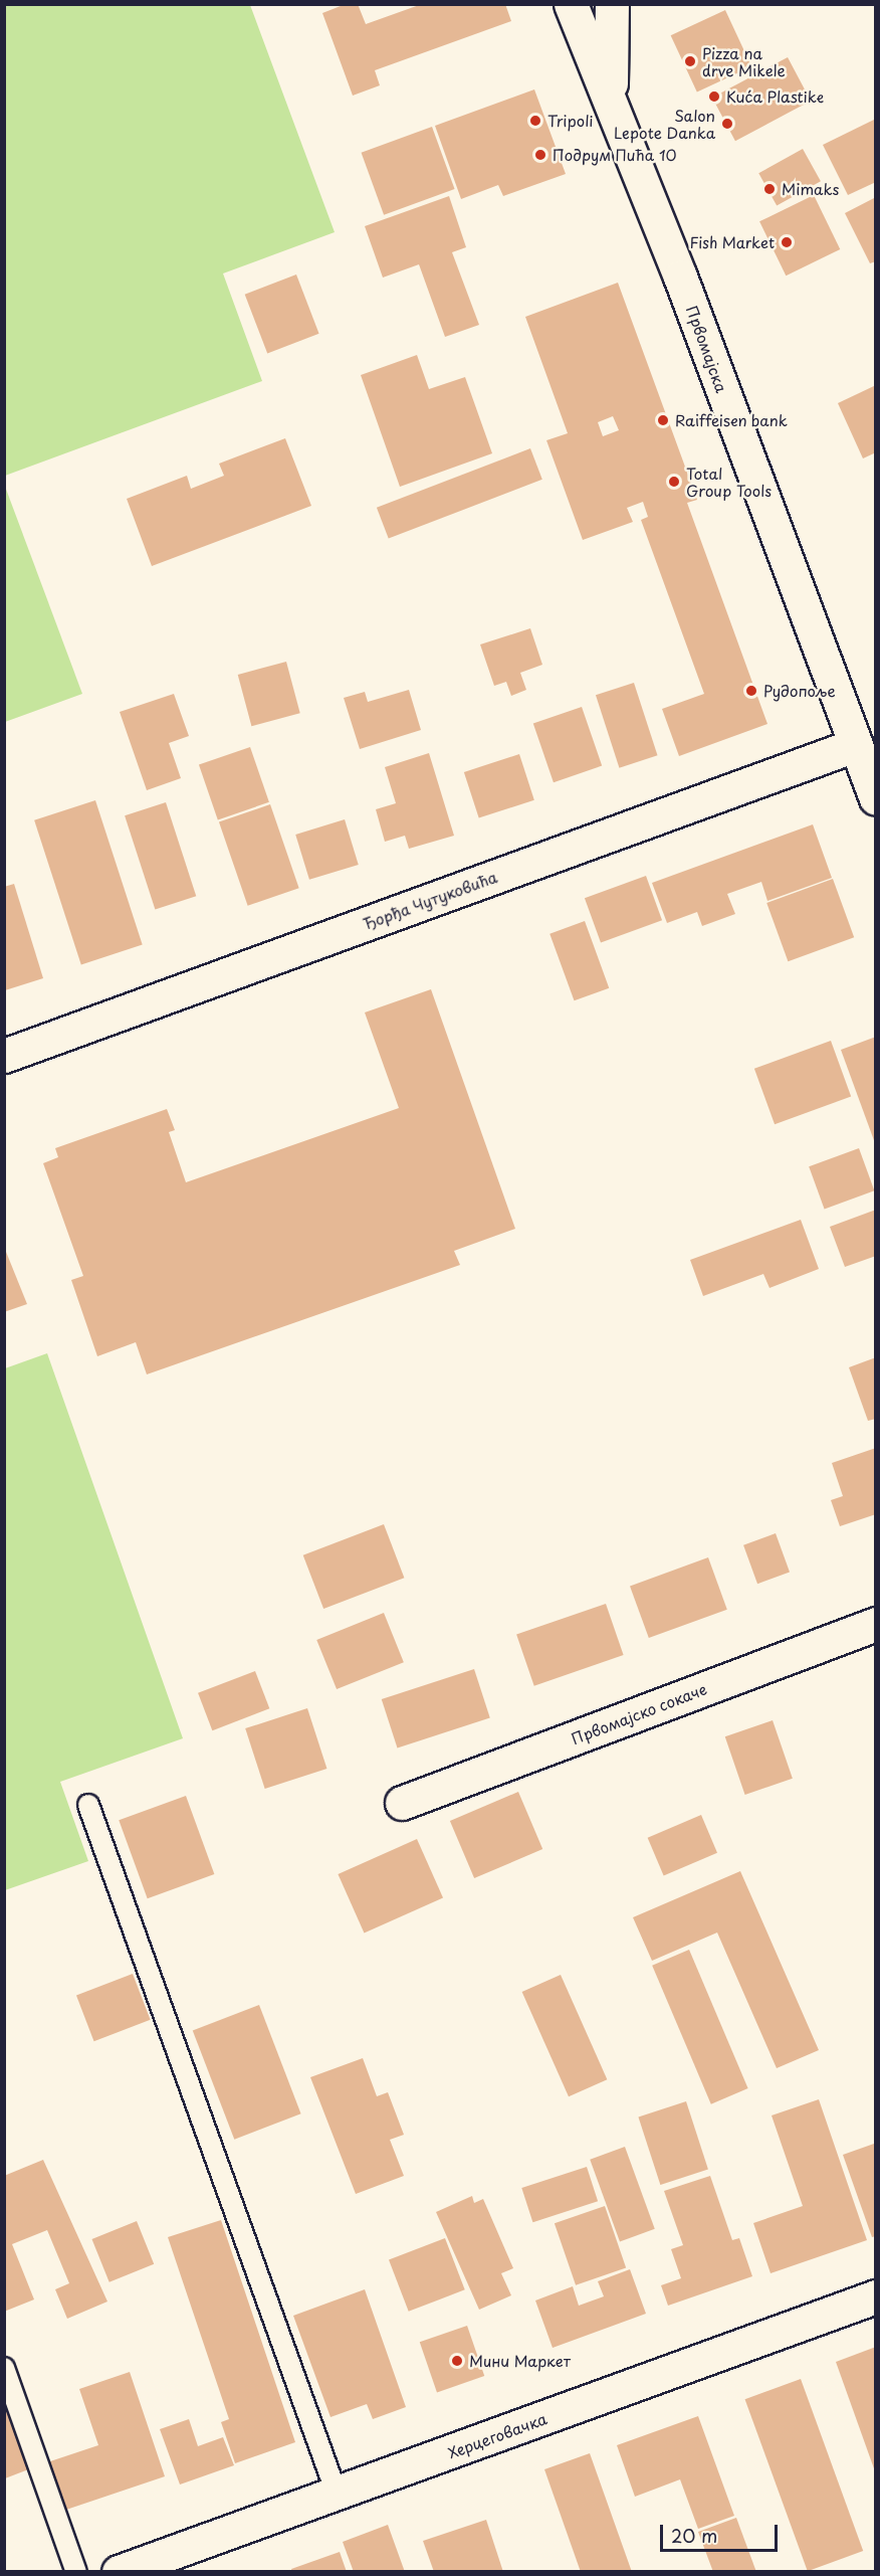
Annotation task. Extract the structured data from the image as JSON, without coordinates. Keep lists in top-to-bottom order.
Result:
{
  "streets": {
    "street": [
      "Првомајска",
      "Ђорђа Чутуковића",
      "Првомајско сокаче",
      "Херцеговачка"
    ]
  },
  "crossings": [
    ["Првомајска", "Ђорђа Чутуковића"]
  ],
  "places": [
    "Pizza na drve Mikele",
    "Kuća Plastike",
    "Tripoli",
    "Salon Lepote Danka",
    "Подрум Пића 10",
    "Mimaks",
    "Fish Market",
    "Raiffeisen bank",
    "Total Group Tools",
    "Рудопоље",
    "Мини Маркет"
  ],
  "scale_bar": "20 m"
}
